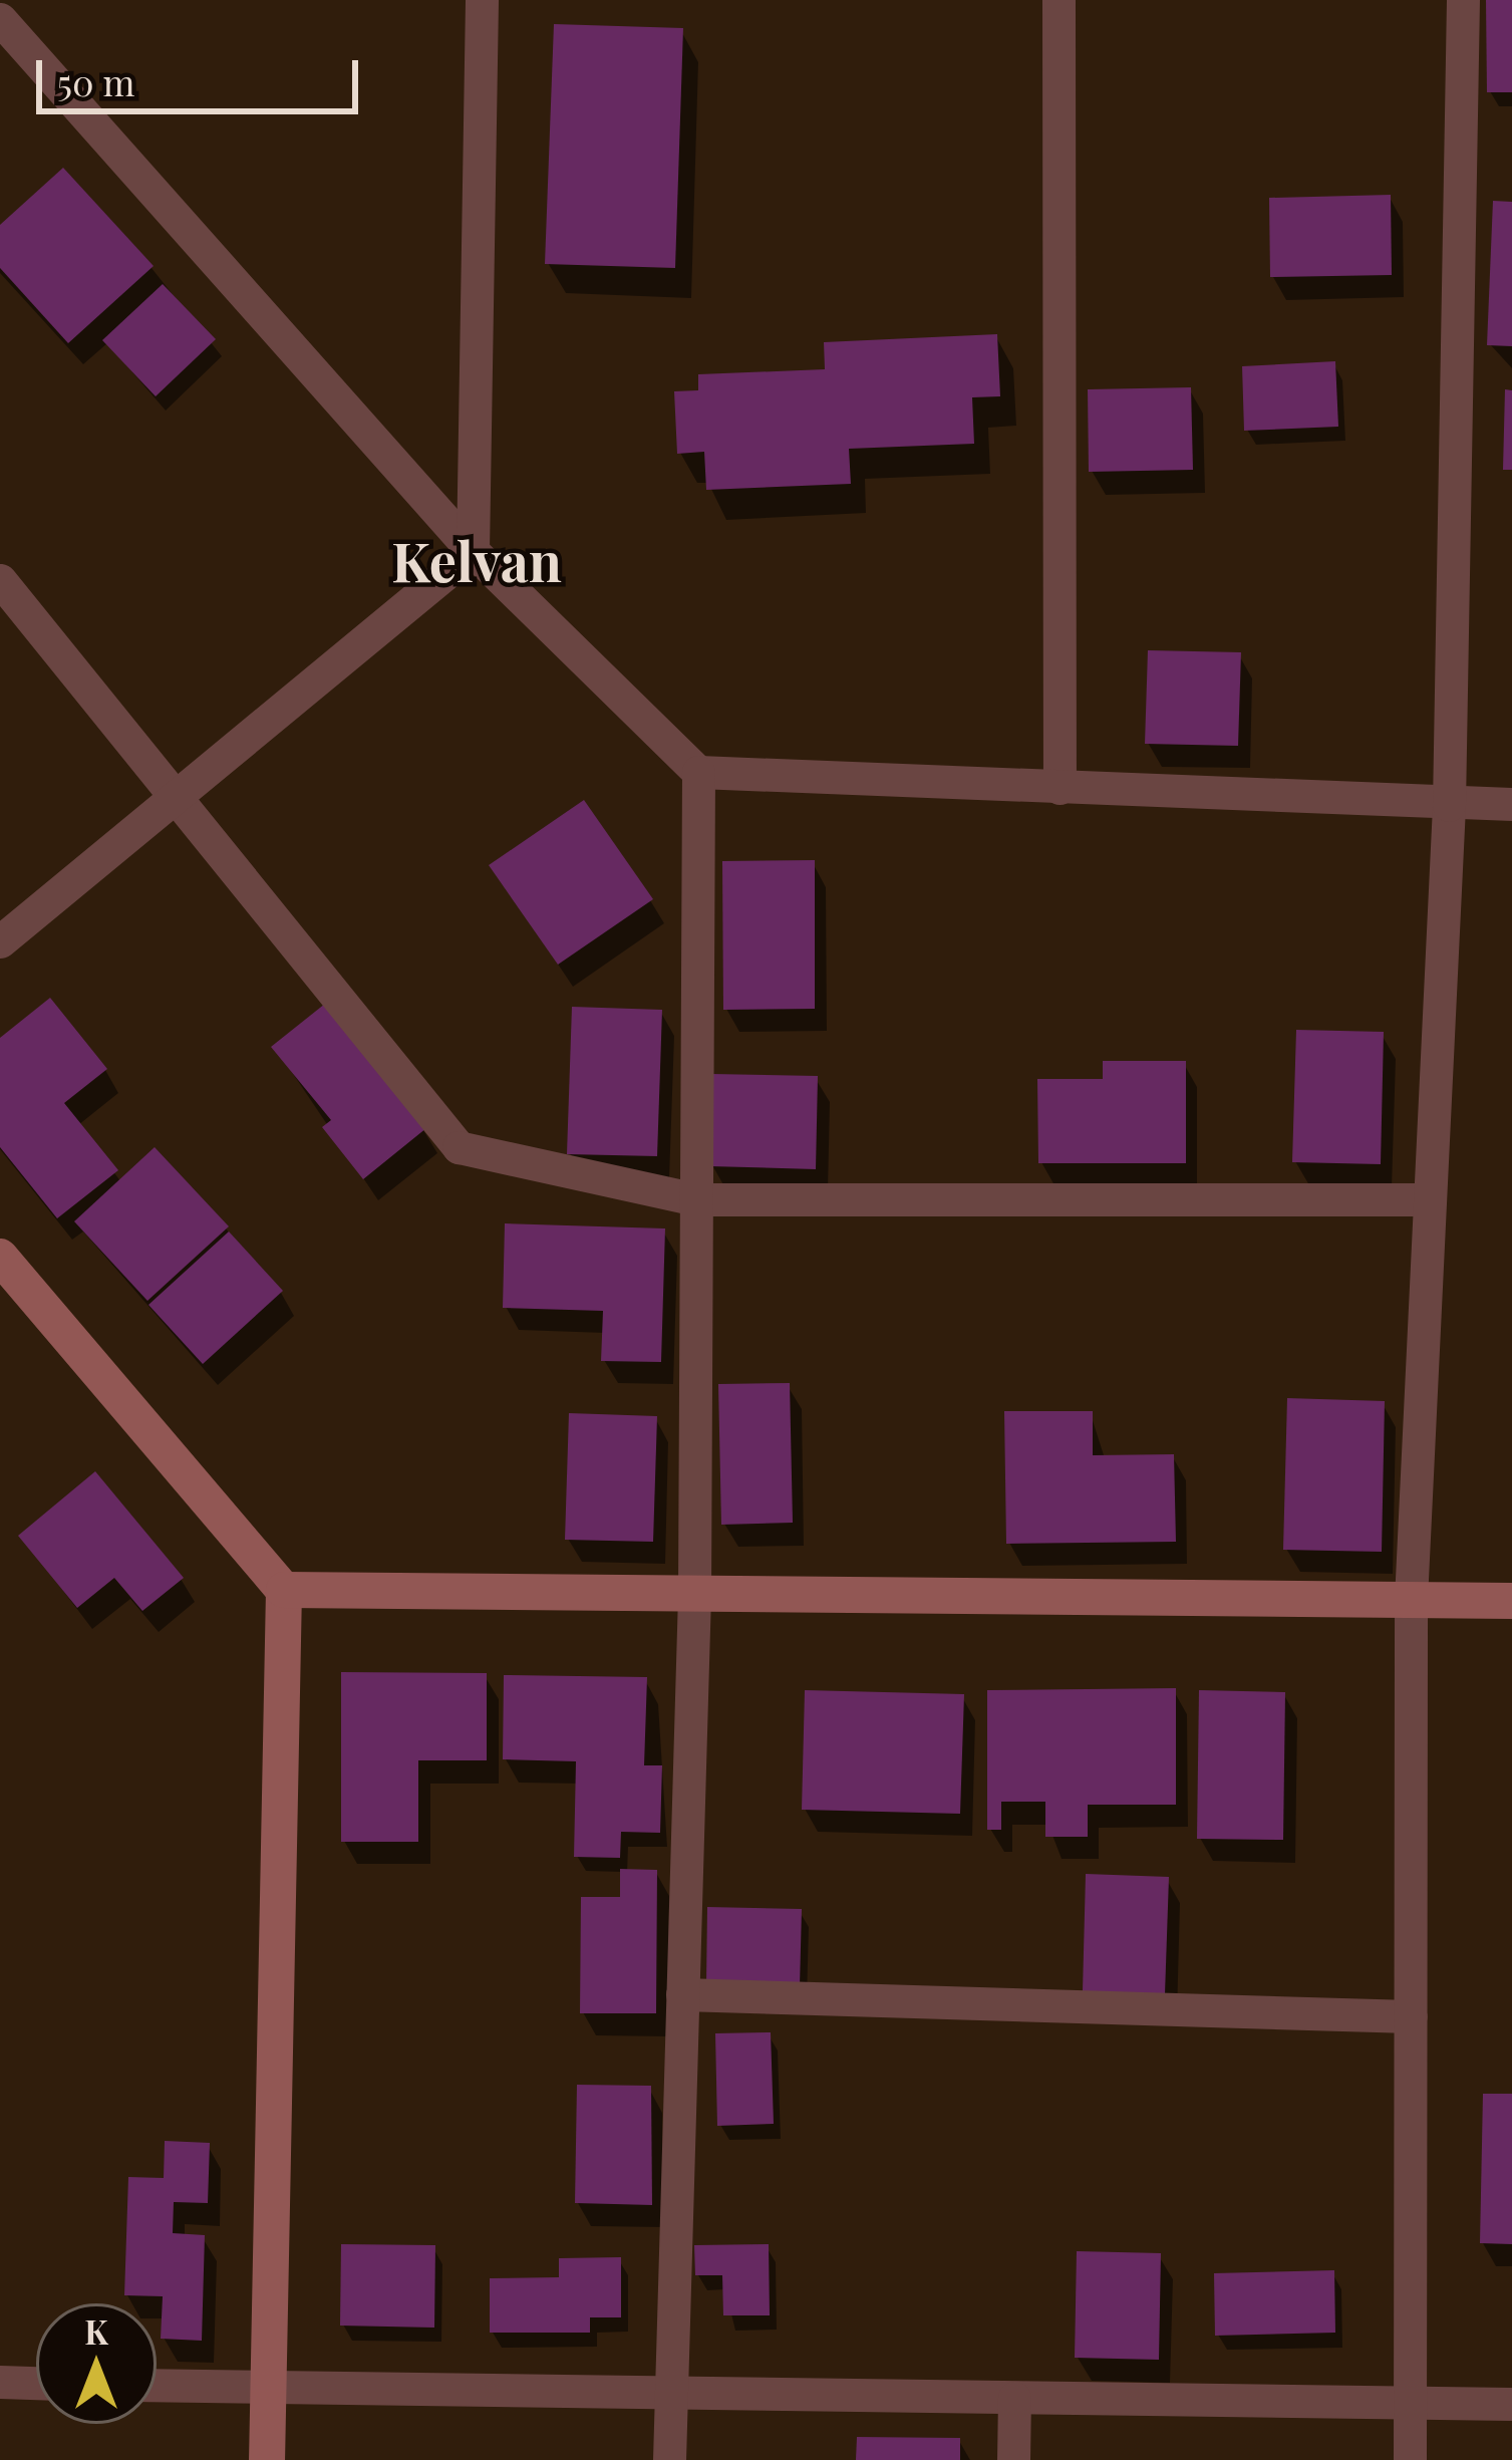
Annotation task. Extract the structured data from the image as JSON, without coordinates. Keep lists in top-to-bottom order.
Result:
{
  "districts": ["Kelvan"],
  "scale_bar": "50 m",
  "north": "top"
}
